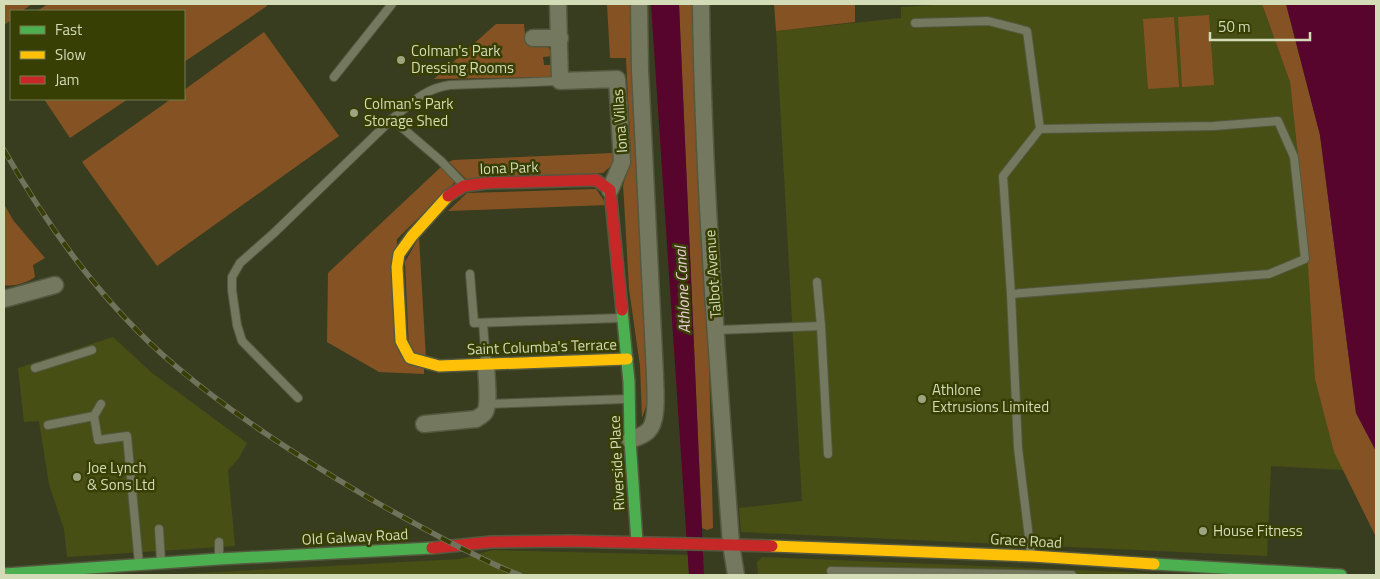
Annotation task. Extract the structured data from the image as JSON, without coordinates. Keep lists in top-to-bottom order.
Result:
{
  "streets": {
    "main road": [
      "Iona Park",
      "Saint Columba's Terrace",
      "Riverside Place",
      "Old Galway Road",
      "Grace Road"
    ],
    "street": ["Iona Villas", "Talbot Avenue"]
  },
  "crossings": [
    ["Iona Villas", "Iona Park"],
    ["Iona Park", "Saint Columba's Terrace"],
    ["Talbot Avenue", "Grace Road"],
    ["Saint Columba's Terrace", "Riverside Place"],
    ["Riverside Place", "Old Galway Road"],
    ["Old Galway Road", "Grace Road"]
  ],
  "water": ["Athlone Canal"],
  "places": [
    "Colman's Park Dressing Rooms",
    "Colman's Park Storage Shed",
    "Athlone Extrusions Limited",
    "Joe Lynch & Sons Ltd",
    "House Fitness"
  ],
  "legend": ["Fast", "Slow", "Jam"],
  "scale_bar": "50 m"
}
